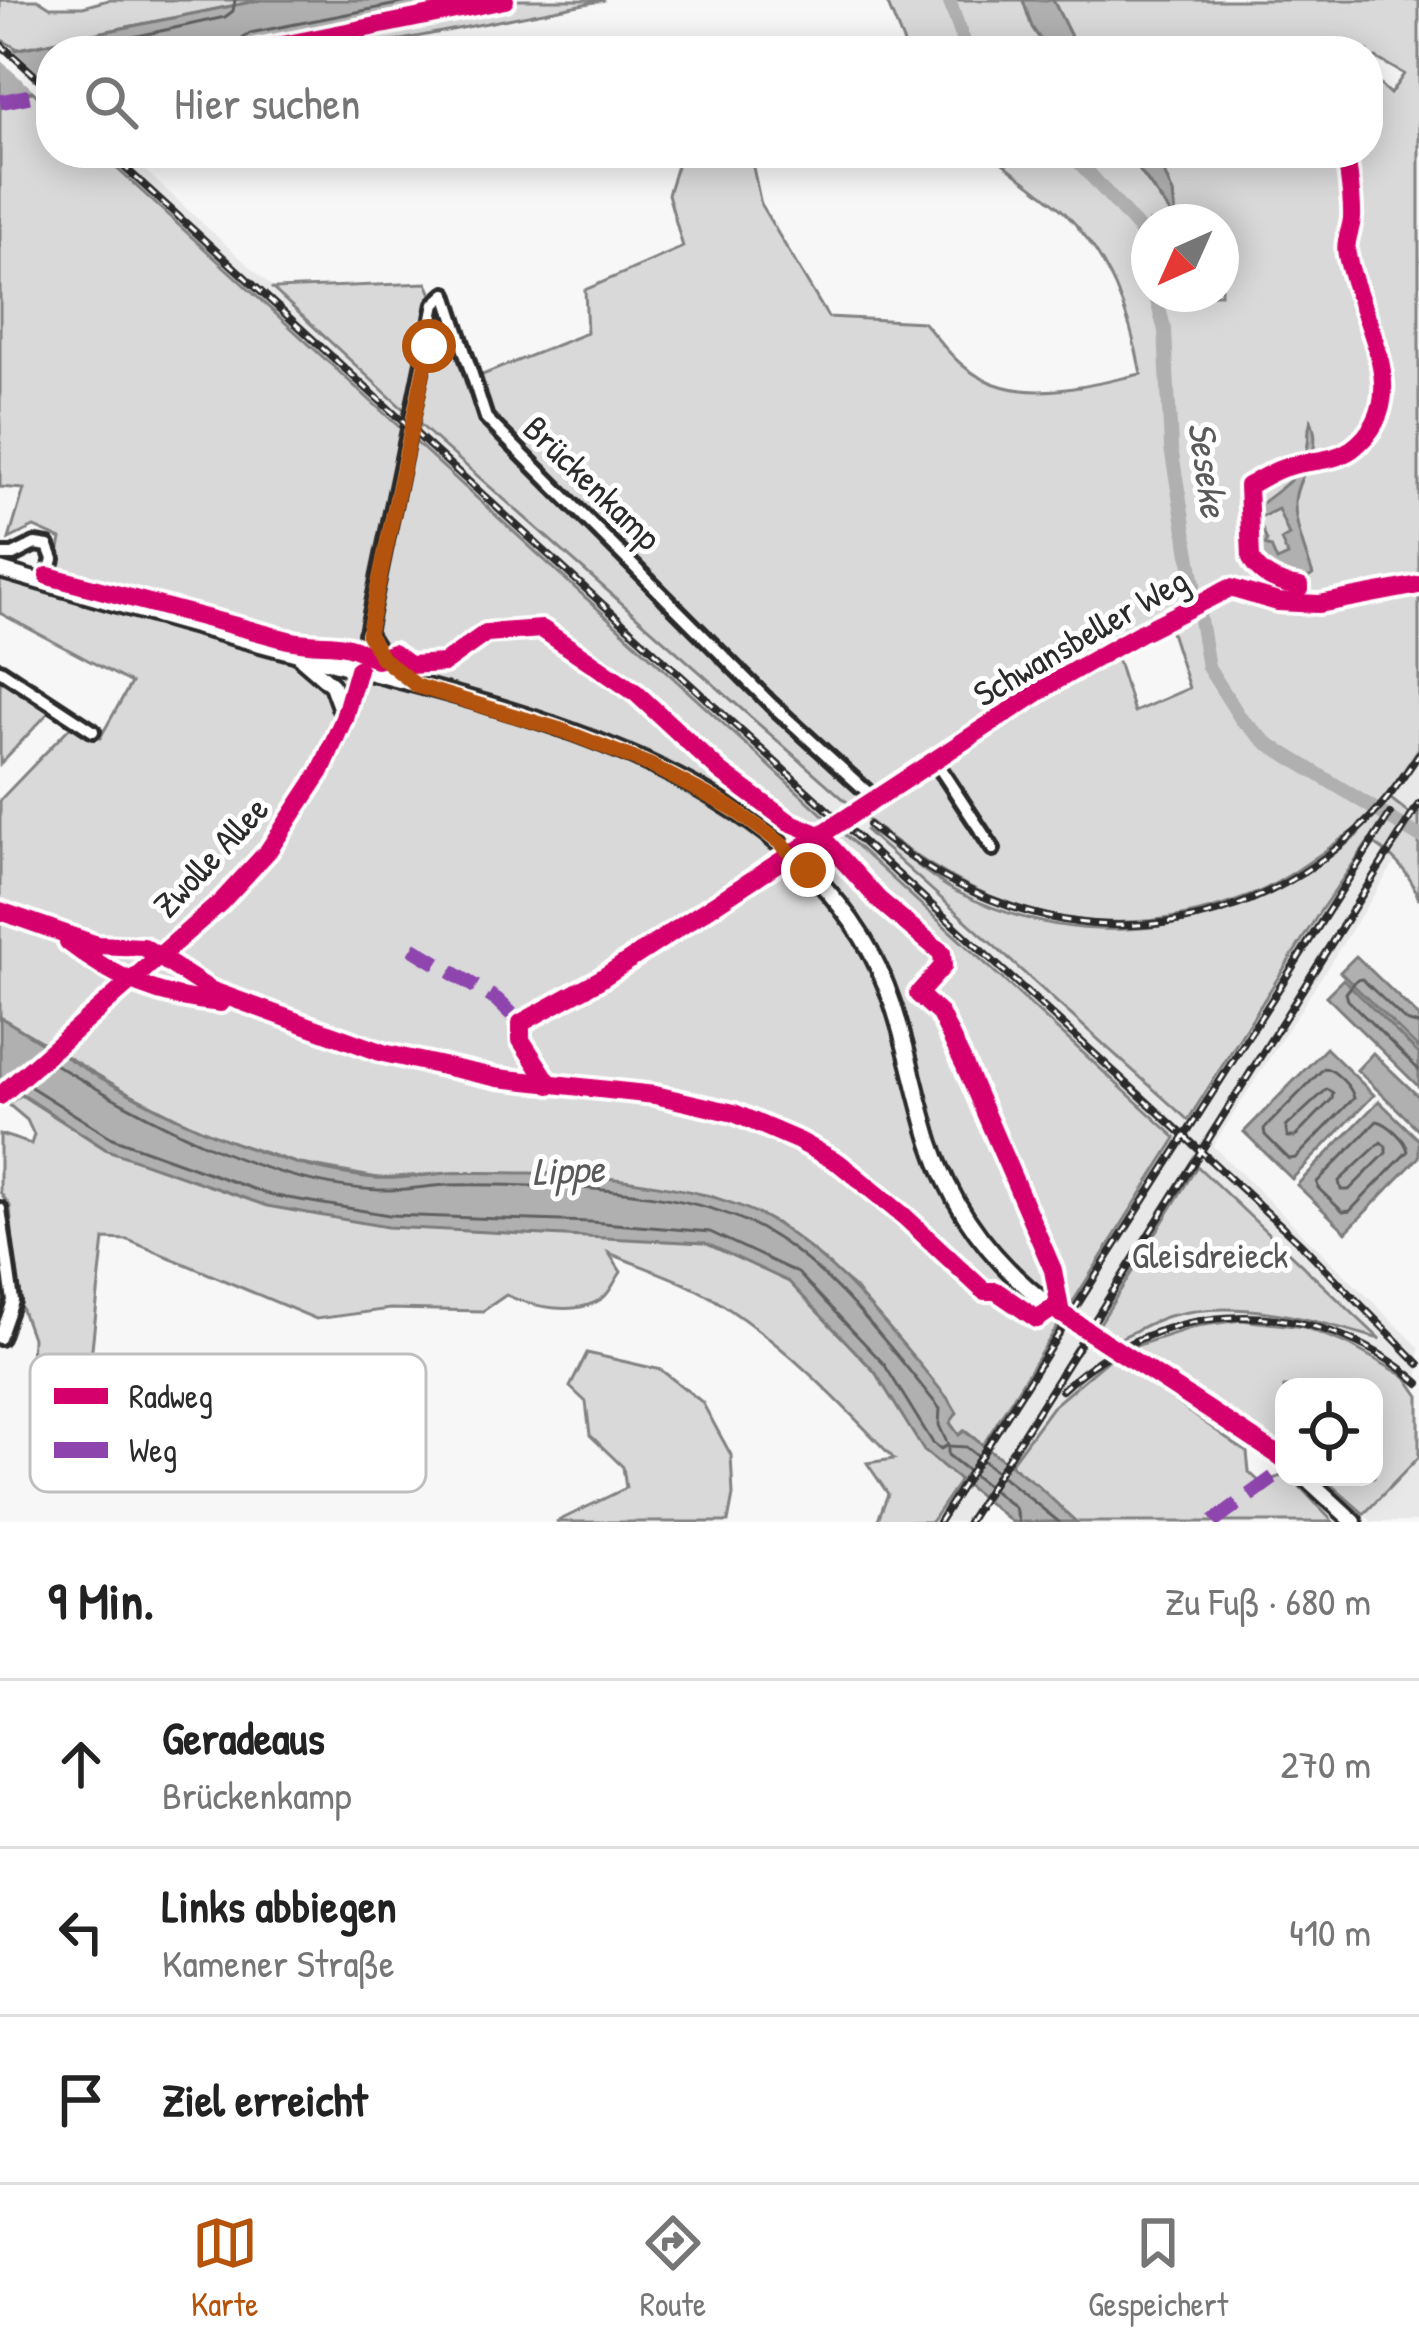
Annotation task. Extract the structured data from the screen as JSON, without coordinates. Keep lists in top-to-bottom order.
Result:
{
  "streets": {
    "street": ["Brückenkamp", "Schwansbeller Weg", "Zwolle Allee"]
  },
  "crossings": [
    ["Brückenkamp", "Schwansbeller Weg"],
    ["Brückenkamp", "Zwolle Allee"]
  ],
  "water": ["Seseke", "Lippe"],
  "parks": ["Gleisdreieck"],
  "legend": ["Radweg", "Weg"],
  "north": "bottom left",
  "page": {
    "search": "Hier suchen",
    "heading": ["9 Min.", "Zu Fuß · 680 m"],
    "list": [
      ["Geradeaus", "Brückenkamp", "270 m"],
      ["Links abbiegen", "Kamener Straße", "410 m"],
      "Ziel erreicht"
    ],
    "nav": ["Karte", "Route", "Gespeichert"]
  }
}
